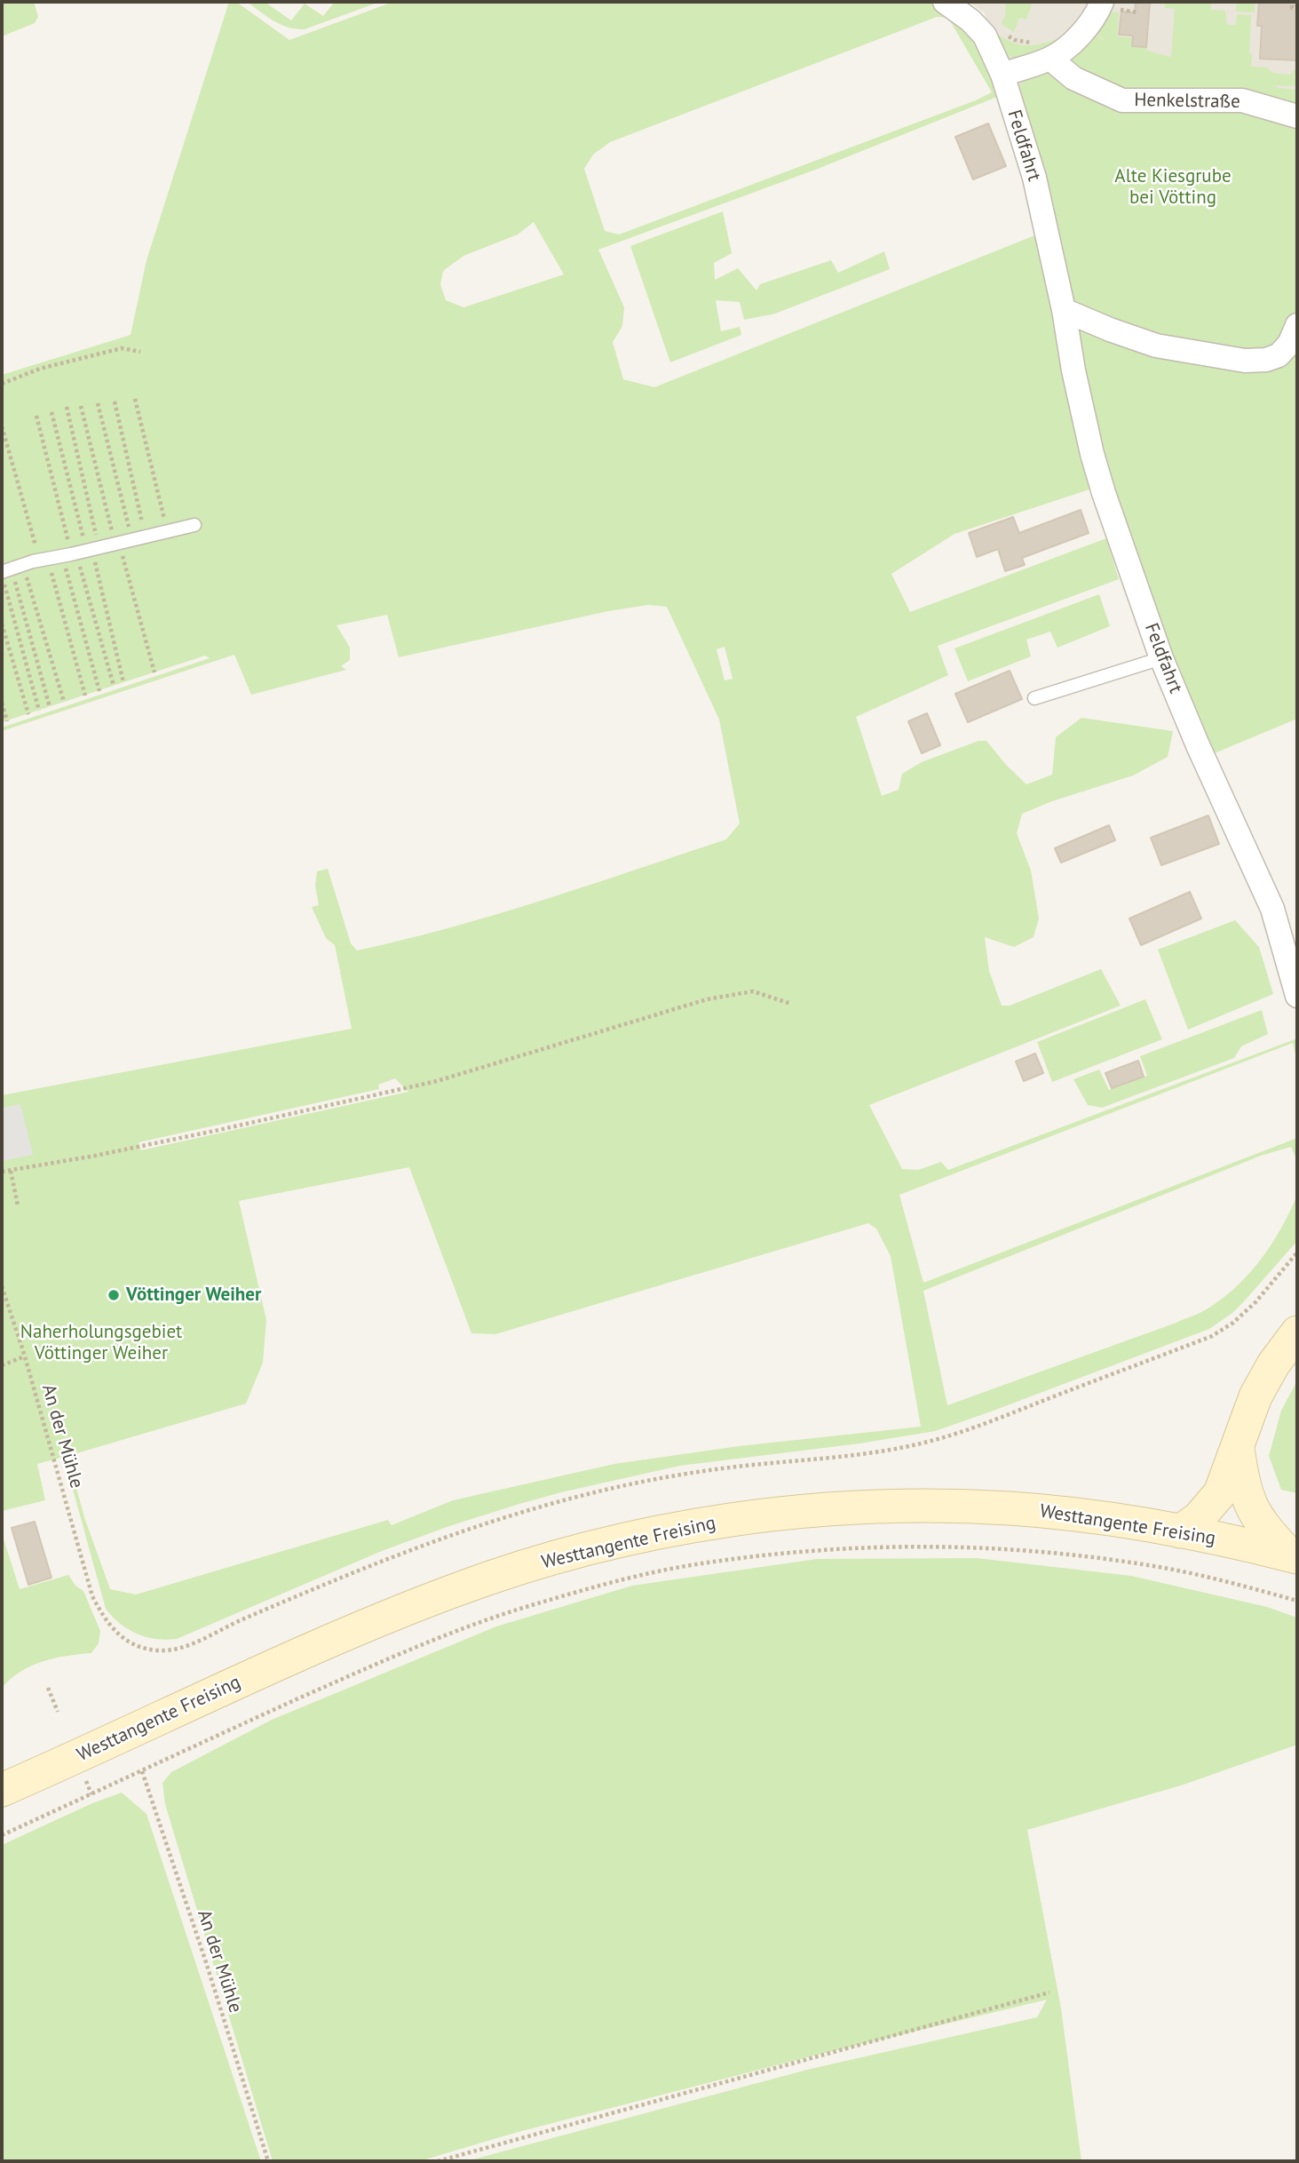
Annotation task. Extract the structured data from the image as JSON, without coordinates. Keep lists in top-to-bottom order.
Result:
{
  "streets": {
    "main road": ["Westtangente Freising"],
    "street": ["Henkelstraße", "Feldfahrt"],
    "path": ["An der Mühle"]
  },
  "parks": ["Alte Kiesgrube bei Vötting", "Naherholungsgebiet Vöttinger Weiher"],
  "places": ["Vöttinger Weiher"]
}
